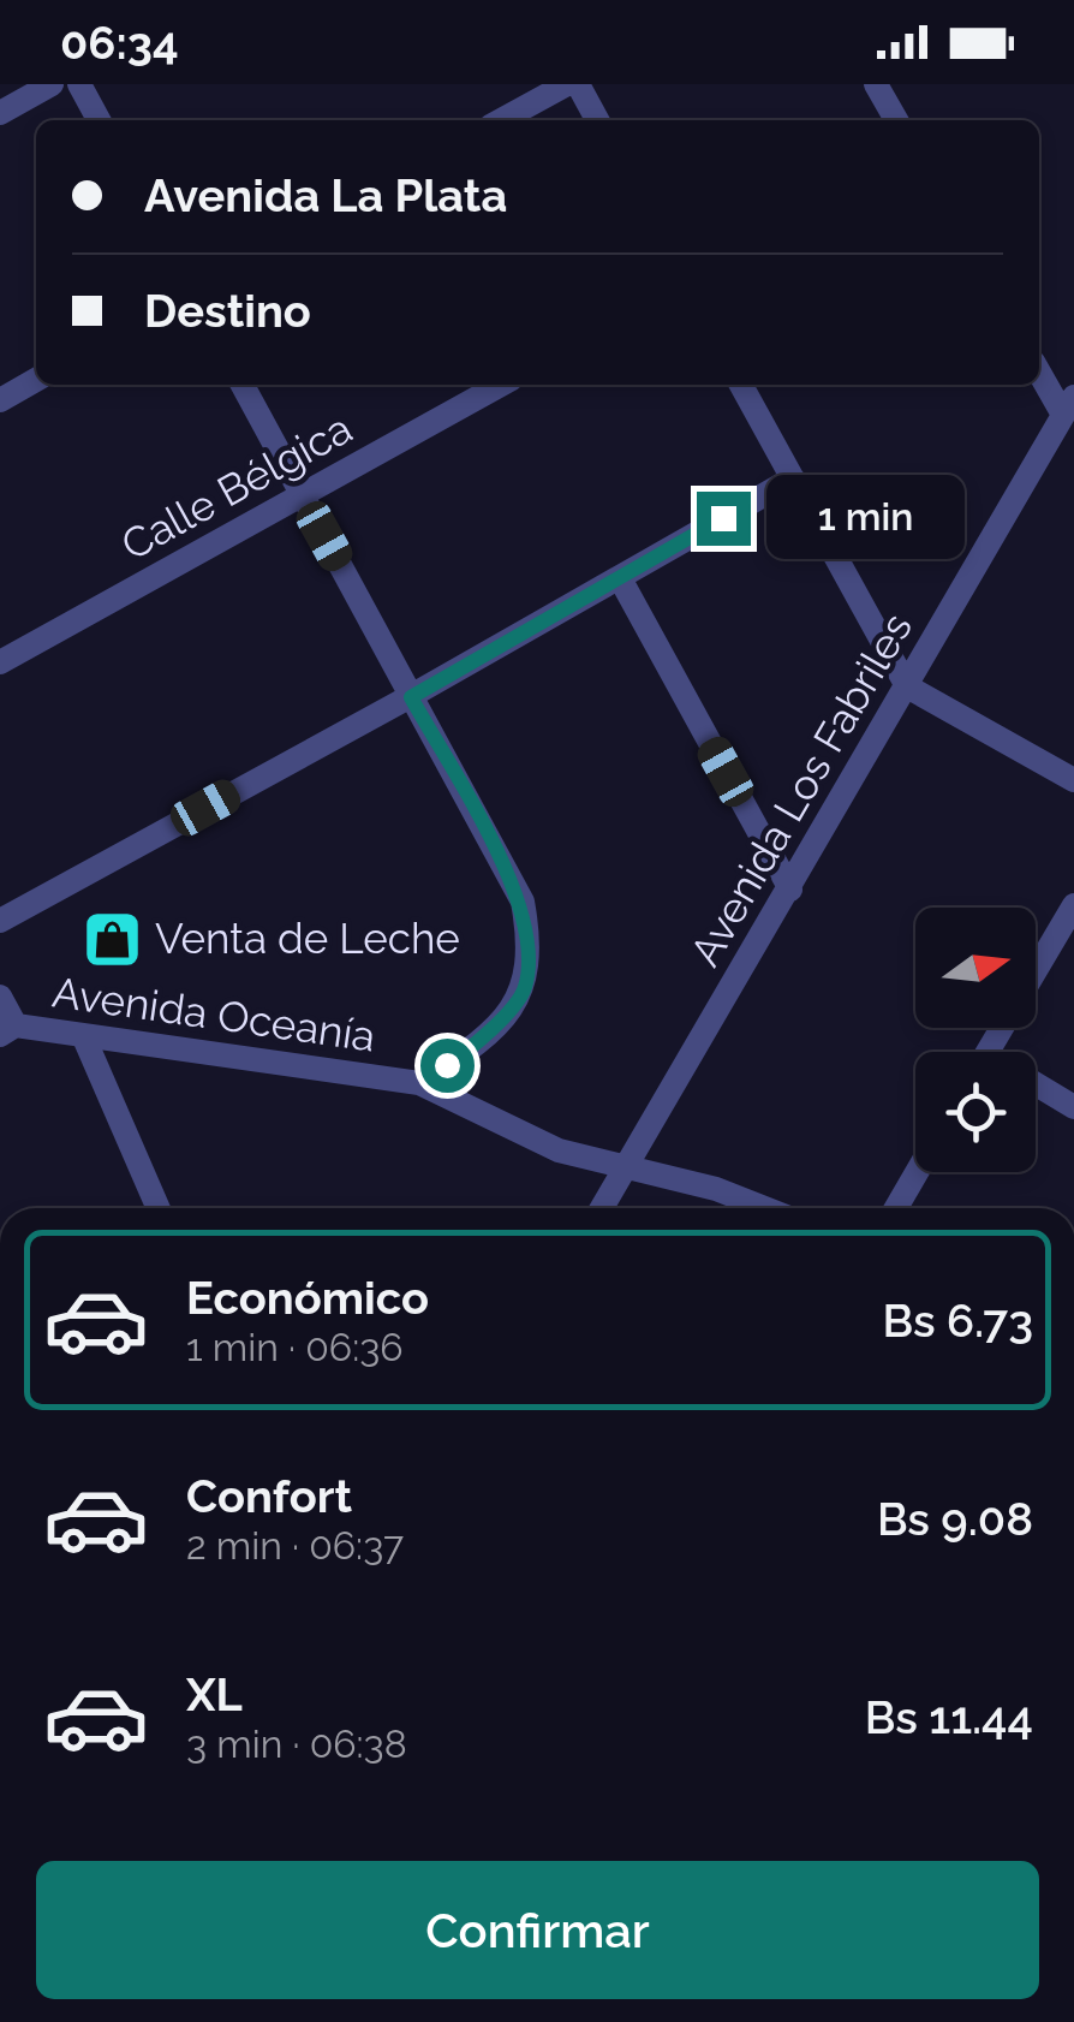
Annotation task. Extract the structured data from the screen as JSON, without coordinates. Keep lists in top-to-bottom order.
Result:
{
  "streets": {
    "street": ["Calle Bélgica", "Avenida Los Fabriles", "Avenida Oceanía"]
  },
  "crossings": [
    ["Avenida Los Fabriles", "Avenida Oceanía"]
  ],
  "places": {
    "shop": ["Venta de Leche"]
  },
  "north": "right",
  "page": {
    "status": "06:34",
    "banner": ["Avenida La Plata", "Destino"],
    "bubble": "1 min",
    "list": [
      {
        "name": "Económico",
        "note": "1 min · 06:36",
        "value": "Bs 6.73"
      },
      {
        "name": "Confort",
        "note": "2 min · 06:37",
        "value": "Bs 9.08"
      },
      {
        "name": "XL",
        "note": "3 min · 06:38",
        "value": "Bs 11.44"
      }
    ],
    "buttons": "Confirmar"
  }
}
